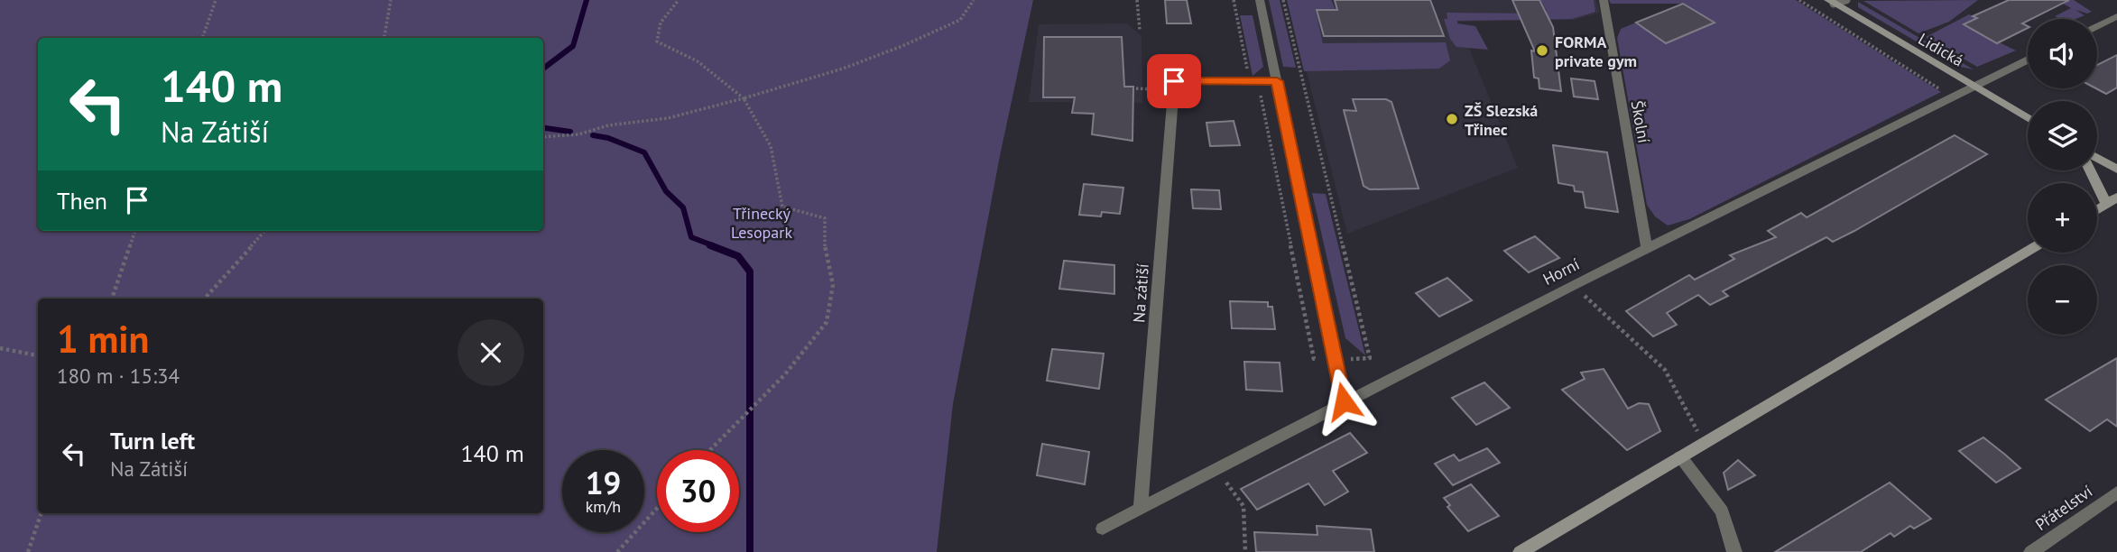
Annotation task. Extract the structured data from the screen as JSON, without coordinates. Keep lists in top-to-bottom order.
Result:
{
  "streets": {
    "main road": ["Lidická"],
    "street": [
      "Školní",
      "Horní",
      "Na zátiší",
      "Přátelství"
    ]
  },
  "crossings": [
    ["Lidická", "Horní"],
    ["Školní", "Horní"],
    ["Horní", "Na zátiší"]
  ],
  "parks": ["Třinecký Lesopark"],
  "places": ["FORMA private gym", "ZŠ Slezská Třinec"],
  "page": {
    "map_buttons": ["+", "−"],
    "turn": ["140 m", "Na Zátiší"],
    "then": "Then",
    "heading": ["1 min", "180 m · 15:34"],
    "list": [
      {
        "name": "Turn left",
        "note": "Na Zátiší",
        "value": "140 m"
      }
    ],
    "speed": "19 km/h",
    "limit": "30"
  }
}
